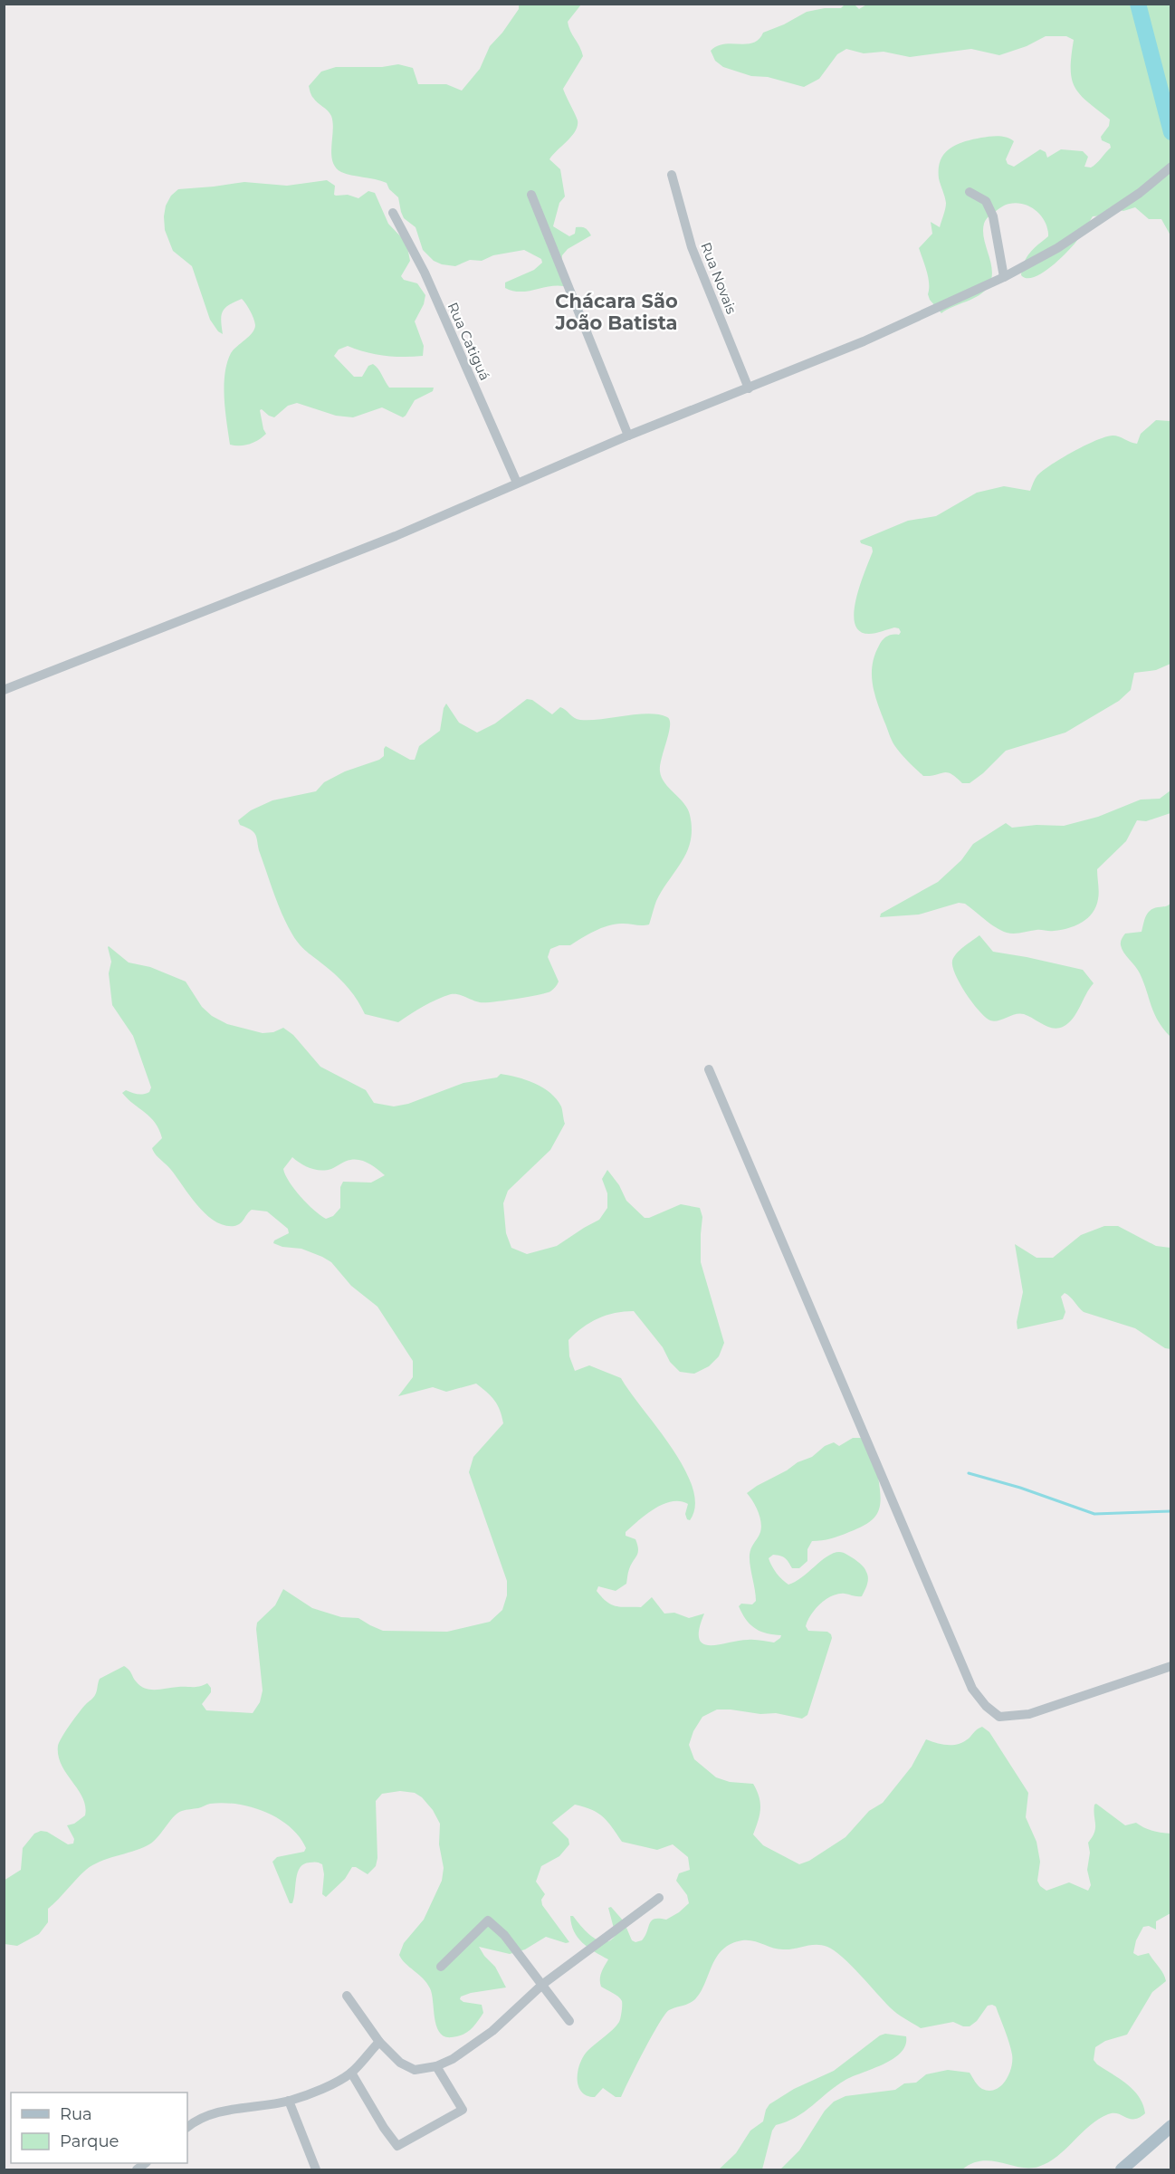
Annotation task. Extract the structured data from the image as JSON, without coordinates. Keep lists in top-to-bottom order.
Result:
{
  "streets": {
    "street": ["Rua Novais", "Rua Catiguá"]
  },
  "districts": ["Chácara São João Batista"],
  "legend": ["Rua", "Parque"]
}
